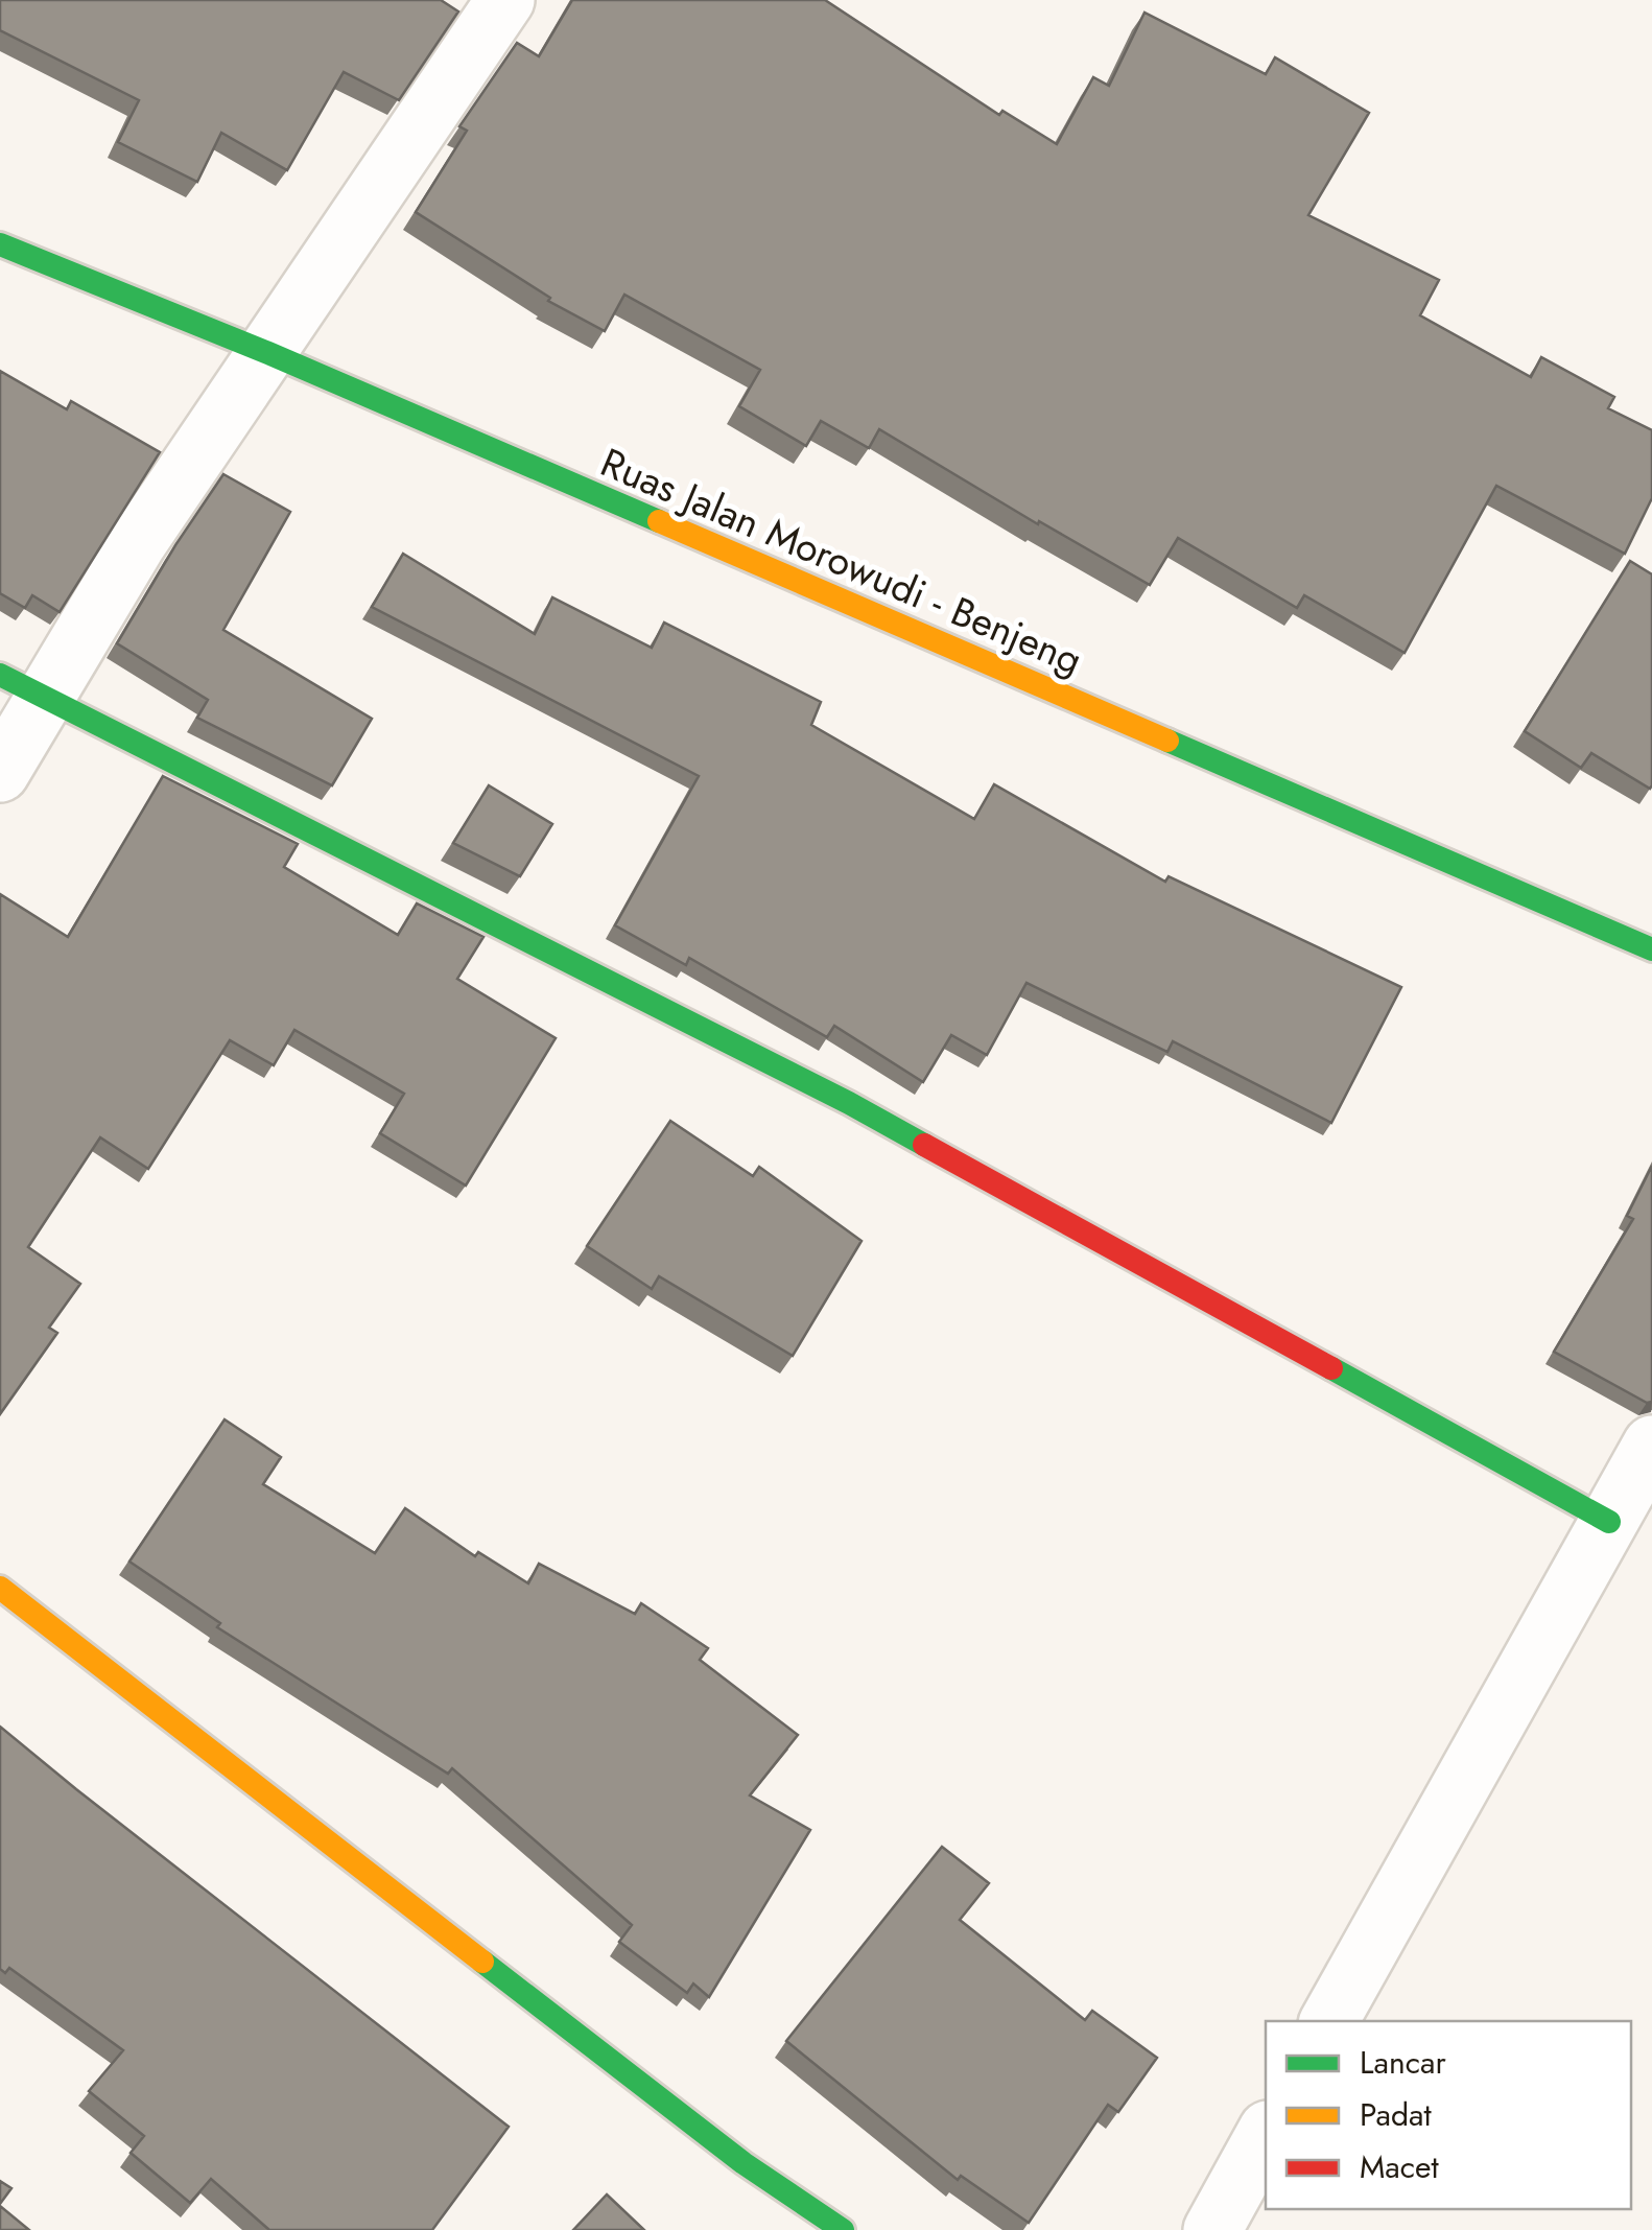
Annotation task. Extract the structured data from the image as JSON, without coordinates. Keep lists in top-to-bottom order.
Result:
{
  "streets": {
    "street": ["Ruas Jalan Morowudi - Benjeng"]
  },
  "legend": ["Lancar", "Padat", "Macet"]
}
